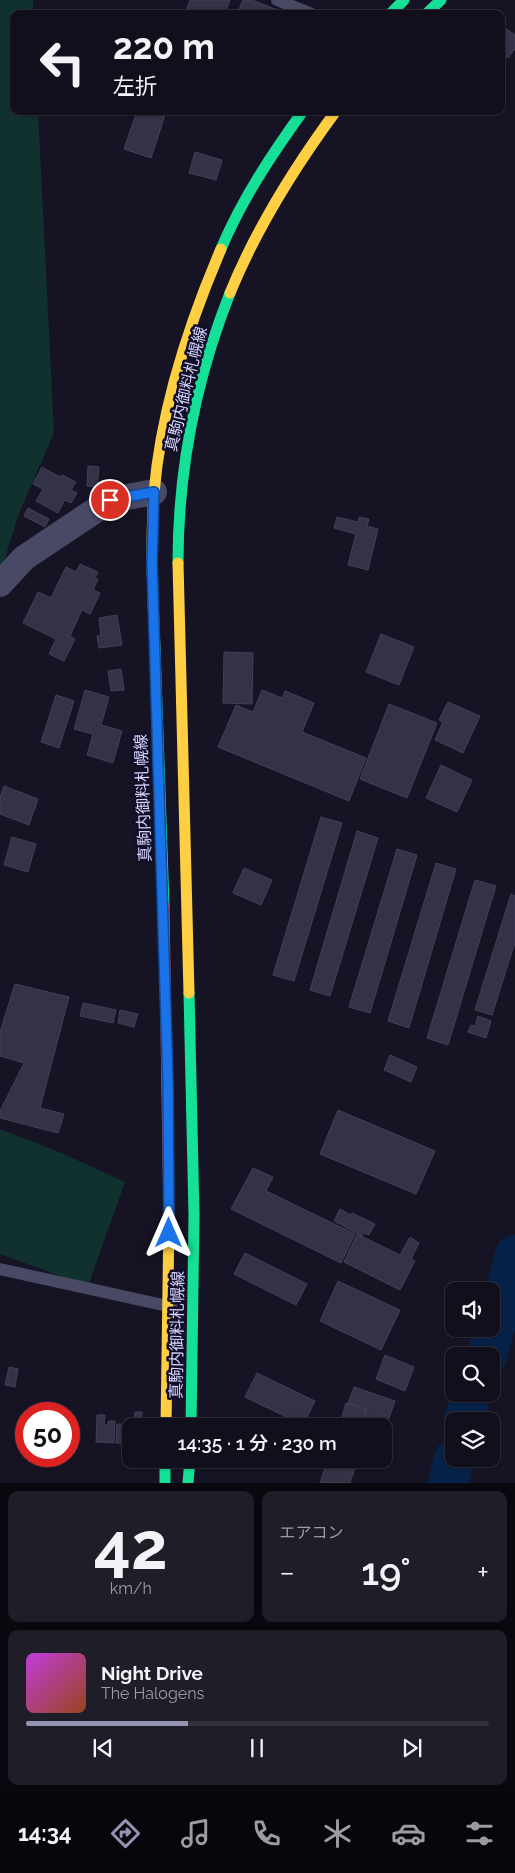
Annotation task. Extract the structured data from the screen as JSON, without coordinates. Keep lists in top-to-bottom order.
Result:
{
  "streets": {
    "main road": ["真駒内御料札幌線"]
  },
  "page": {
    "turn": ["220 m", "左折"],
    "limit": "50",
    "trip": "14:35 · 1 分 · 230 m",
    "tile": [
      ["42", "km/h"],
      "エアコン"
    ],
    "heat": ["−", "19°", "+"],
    "song": ["Night Drive", "The Halogens"],
    "tabs": "14:34"
  }
}
